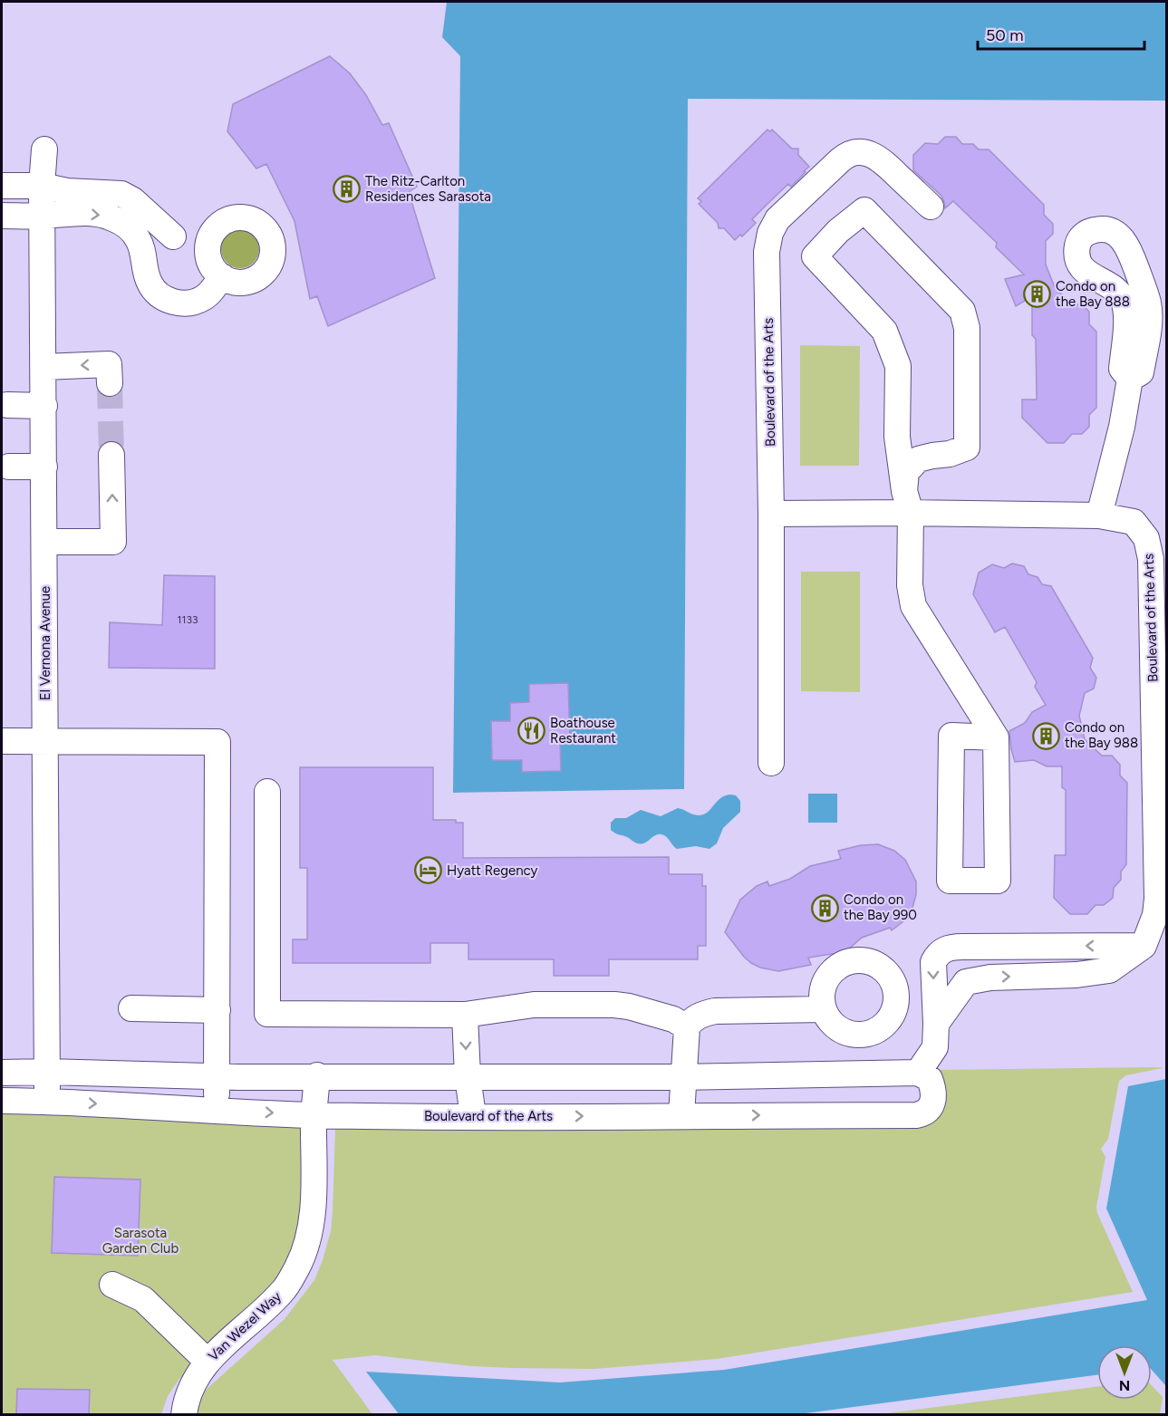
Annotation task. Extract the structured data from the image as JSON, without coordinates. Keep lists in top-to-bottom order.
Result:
{
  "streets": {
    "street": ["Boulevard of the Arts", "El Vernona Avenue", "Van Wezel Way"]
  },
  "crossings": [
    ["Boulevard of the Arts", "El Vernona Avenue"],
    ["Boulevard of the Arts", "Van Wezel Way"]
  ],
  "parks": ["Sarasota Garden Club"],
  "places": {
    "building": [
      "The Ritz-Carlton Residences Sarasota",
      "Condo on the Bay 888",
      "Condo on the Bay 988",
      "Condo on the Bay 990"
    ],
    "restaurant": ["Boathouse Restaurant"],
    "hotel": ["Hyatt Regency"]
  },
  "house_numbers": ["1133"],
  "scale_bar": "50 m",
  "north": "bottom"
}
